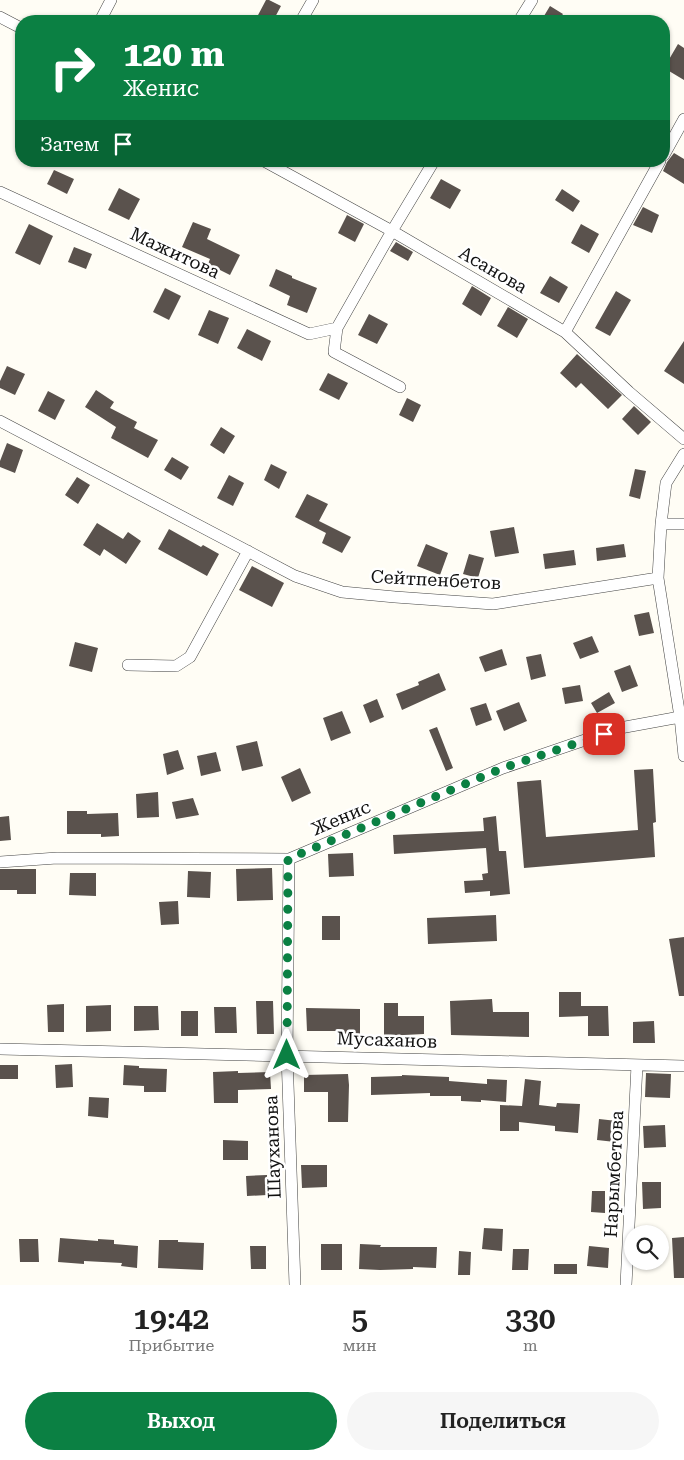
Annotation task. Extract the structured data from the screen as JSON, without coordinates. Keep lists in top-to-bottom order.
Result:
{
  "streets": {
    "street": [
      "Мажитова",
      "Асанова",
      "Сейтпенбетов",
      "Женис",
      "Мусаханов",
      "Шауханова",
      "Нарымбетова"
    ]
  },
  "crossings": [
    ["Женис", "Шауханова"],
    ["Мусаханов", "Шауханова"],
    ["Мусаханов", "Нарымбетова"]
  ],
  "page": {
    "turn": ["120 m", "Женис"],
    "then": "Затем",
    "eta": [
      "19:42",
      "Прибытие",
      "5",
      "мин",
      "330",
      "m"
    ],
    "buttons": ["Выход", "Поделиться"]
  }
}
